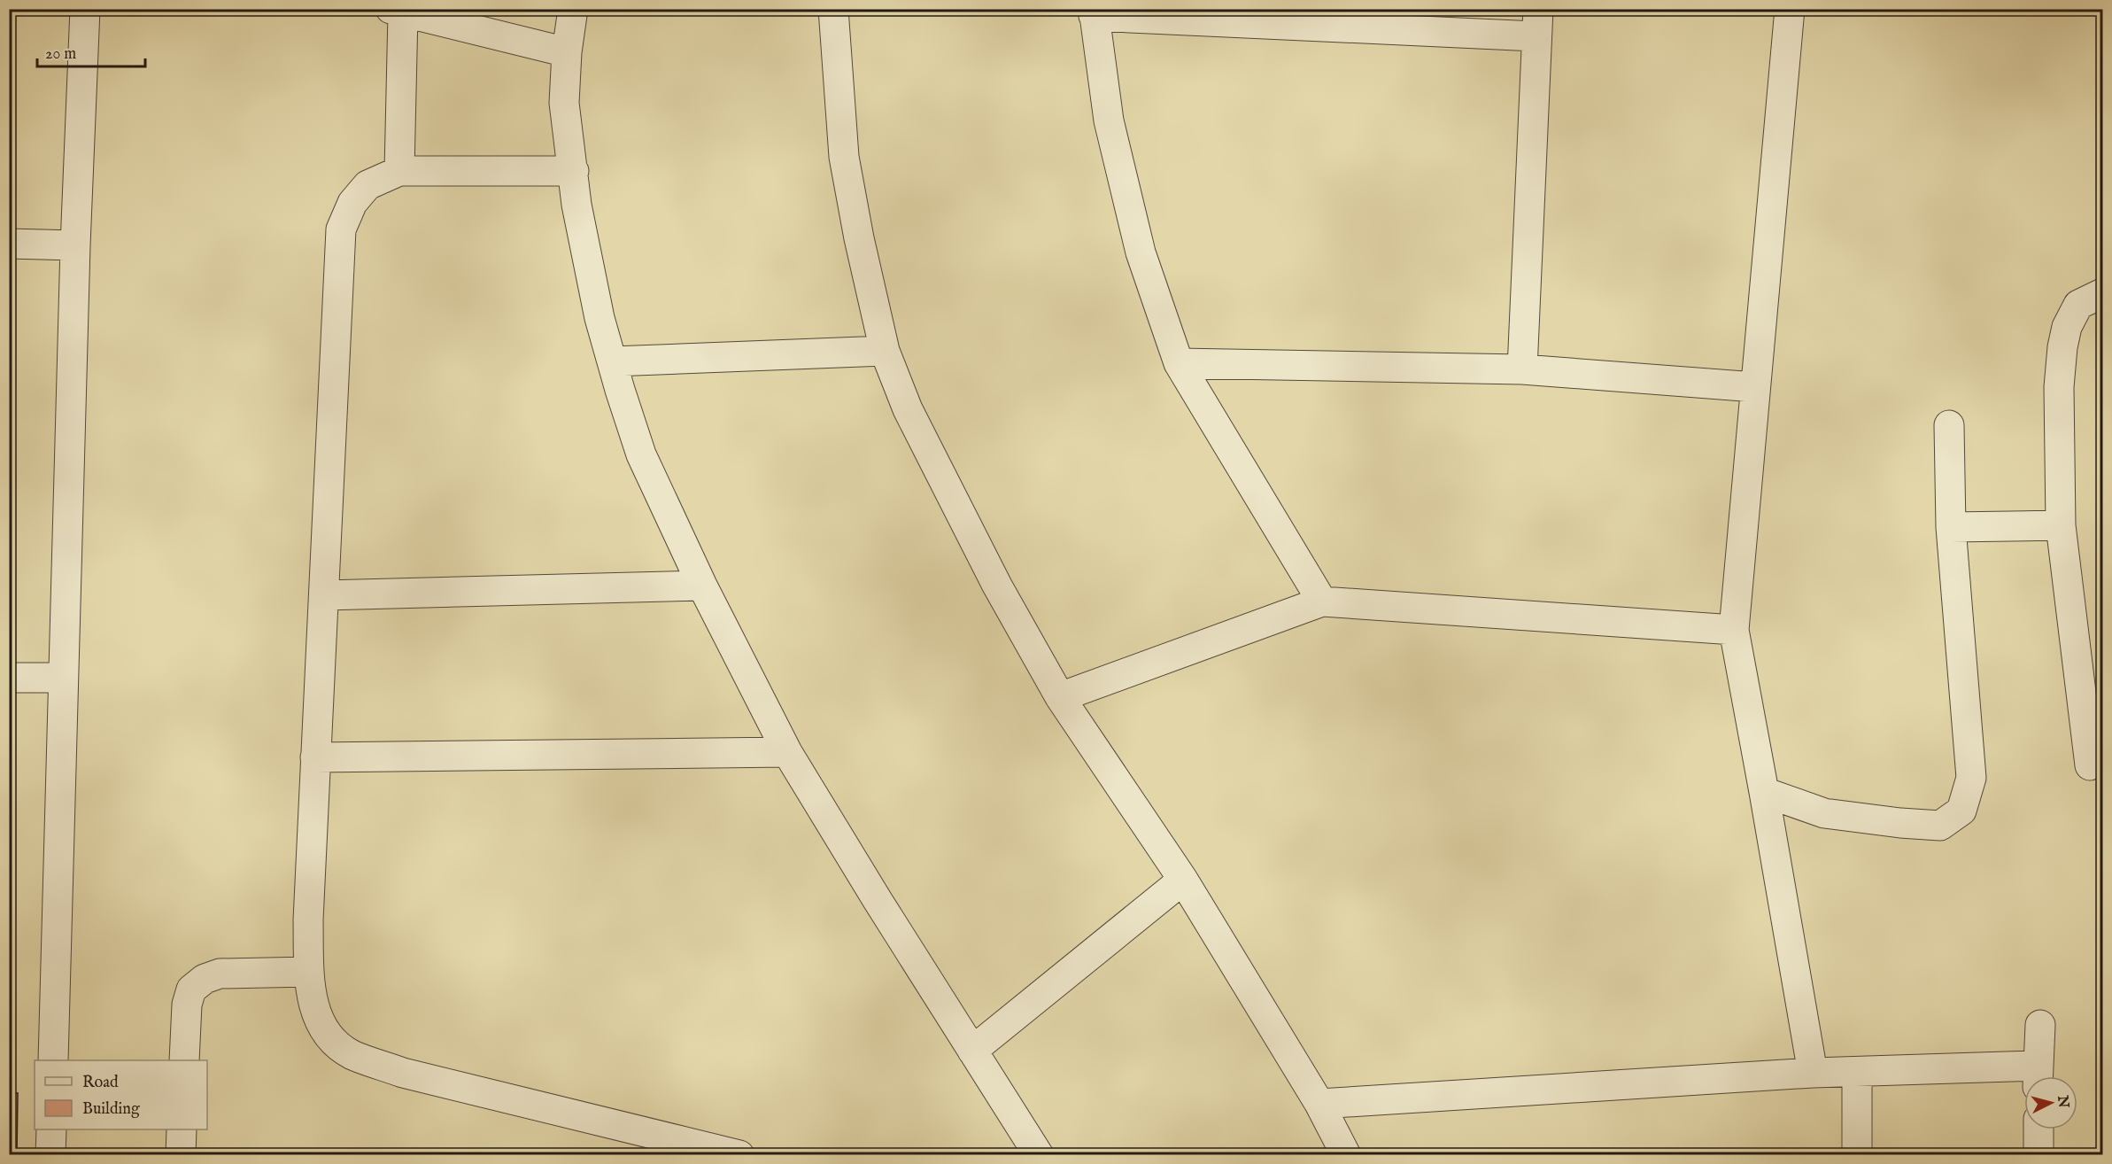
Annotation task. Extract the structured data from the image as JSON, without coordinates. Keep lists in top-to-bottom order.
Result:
{
  "legend": ["Road", "Building"],
  "scale_bar": "20 m",
  "north": "right"
}
